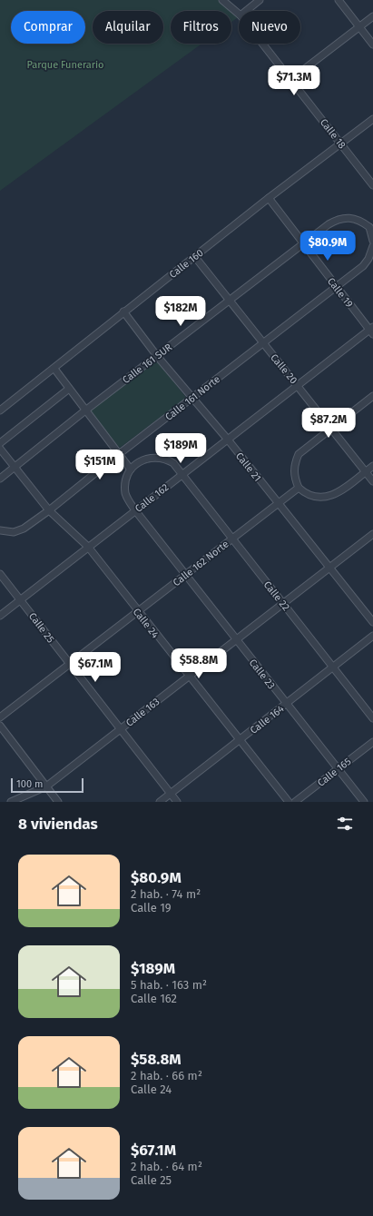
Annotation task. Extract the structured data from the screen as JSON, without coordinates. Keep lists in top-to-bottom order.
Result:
{
  "streets": {
    "street": [
      "Calle 18",
      "Calle 160",
      "Calle 19",
      "Calle 161 SUR",
      "Calle 20",
      "Calle 161 Norte",
      "Calle 21",
      "Calle 162",
      "Calle 162 Norte",
      "Calle 22",
      "Calle 24",
      "Calle 25",
      "Calle 23",
      "Calle 163",
      "Calle 164",
      "Calle 165"
    ]
  },
  "crossings": [
    ["Calle 18", "Calle 160"],
    ["Calle 160", "Calle 19"],
    ["Calle 160", "Calle 20"],
    ["Calle 160", "Calle 21"],
    ["Calle 19", "Calle 161 SUR"],
    ["Calle 19", "Calle 161 Norte"],
    ["Calle 19", "Calle 162"],
    ["Calle 161 SUR", "Calle 20"],
    ["Calle 161 SUR", "Calle 21"],
    ["Calle 161 SUR", "Calle 24"],
    ["Calle 20", "Calle 161 Norte"],
    ["Calle 20", "Calle 162"],
    ["Calle 20", "Calle 162 Norte"],
    ["Calle 161 Norte", "Calle 21"],
    ["Calle 161 Norte", "Calle 24"],
    ["Calle 21", "Calle 162"],
    ["Calle 21", "Calle 162 Norte"],
    ["Calle 21", "Calle 163"],
    ["Calle 162", "Calle 22"],
    ["Calle 162", "Calle 24"],
    ["Calle 162", "Calle 25"],
    ["Calle 162", "Calle 23"],
    ["Calle 162 Norte", "Calle 22"],
    ["Calle 162 Norte", "Calle 24"],
    ["Calle 162 Norte", "Calle 25"],
    ["Calle 162 Norte", "Calle 23"],
    ["Calle 22", "Calle 23"],
    ["Calle 22", "Calle 163"],
    ["Calle 22", "Calle 164"],
    ["Calle 24", "Calle 163"],
    ["Calle 24", "Calle 164"],
    ["Calle 25", "Calle 163"],
    ["Calle 25", "Calle 164"],
    ["Calle 23", "Calle 163"],
    ["Calle 23", "Calle 164"],
    ["Calle 23", "Calle 165"]
  ],
  "parks": ["Parque Funerario"],
  "scale_bar": "100 m",
  "page": {
    "chip": [
      "Comprar",
      "Alquilar",
      "Filtros",
      "Nuevo"
    ],
    "price": [
      "$71.3M",
      "$80.9M",
      "$182M",
      "$87.2M",
      "$189M",
      "$151M",
      "$58.8M",
      "$67.1M"
    ],
    "scale": "100 m",
    "heading": "8 viviendas",
    "list": [
      {
        "name": "$80.9M",
        "note": "2 hab. · 74 m² · Calle 19"
      },
      {
        "name": "$189M",
        "note": "5 hab. · 163 m² · Calle 162"
      },
      {
        "name": "$58.8M",
        "note": "2 hab. · 66 m² · Calle 24"
      },
      {
        "name": "$67.1M",
        "note": "2 hab. · 64 m² · Calle 25"
      }
    ]
  }
}
